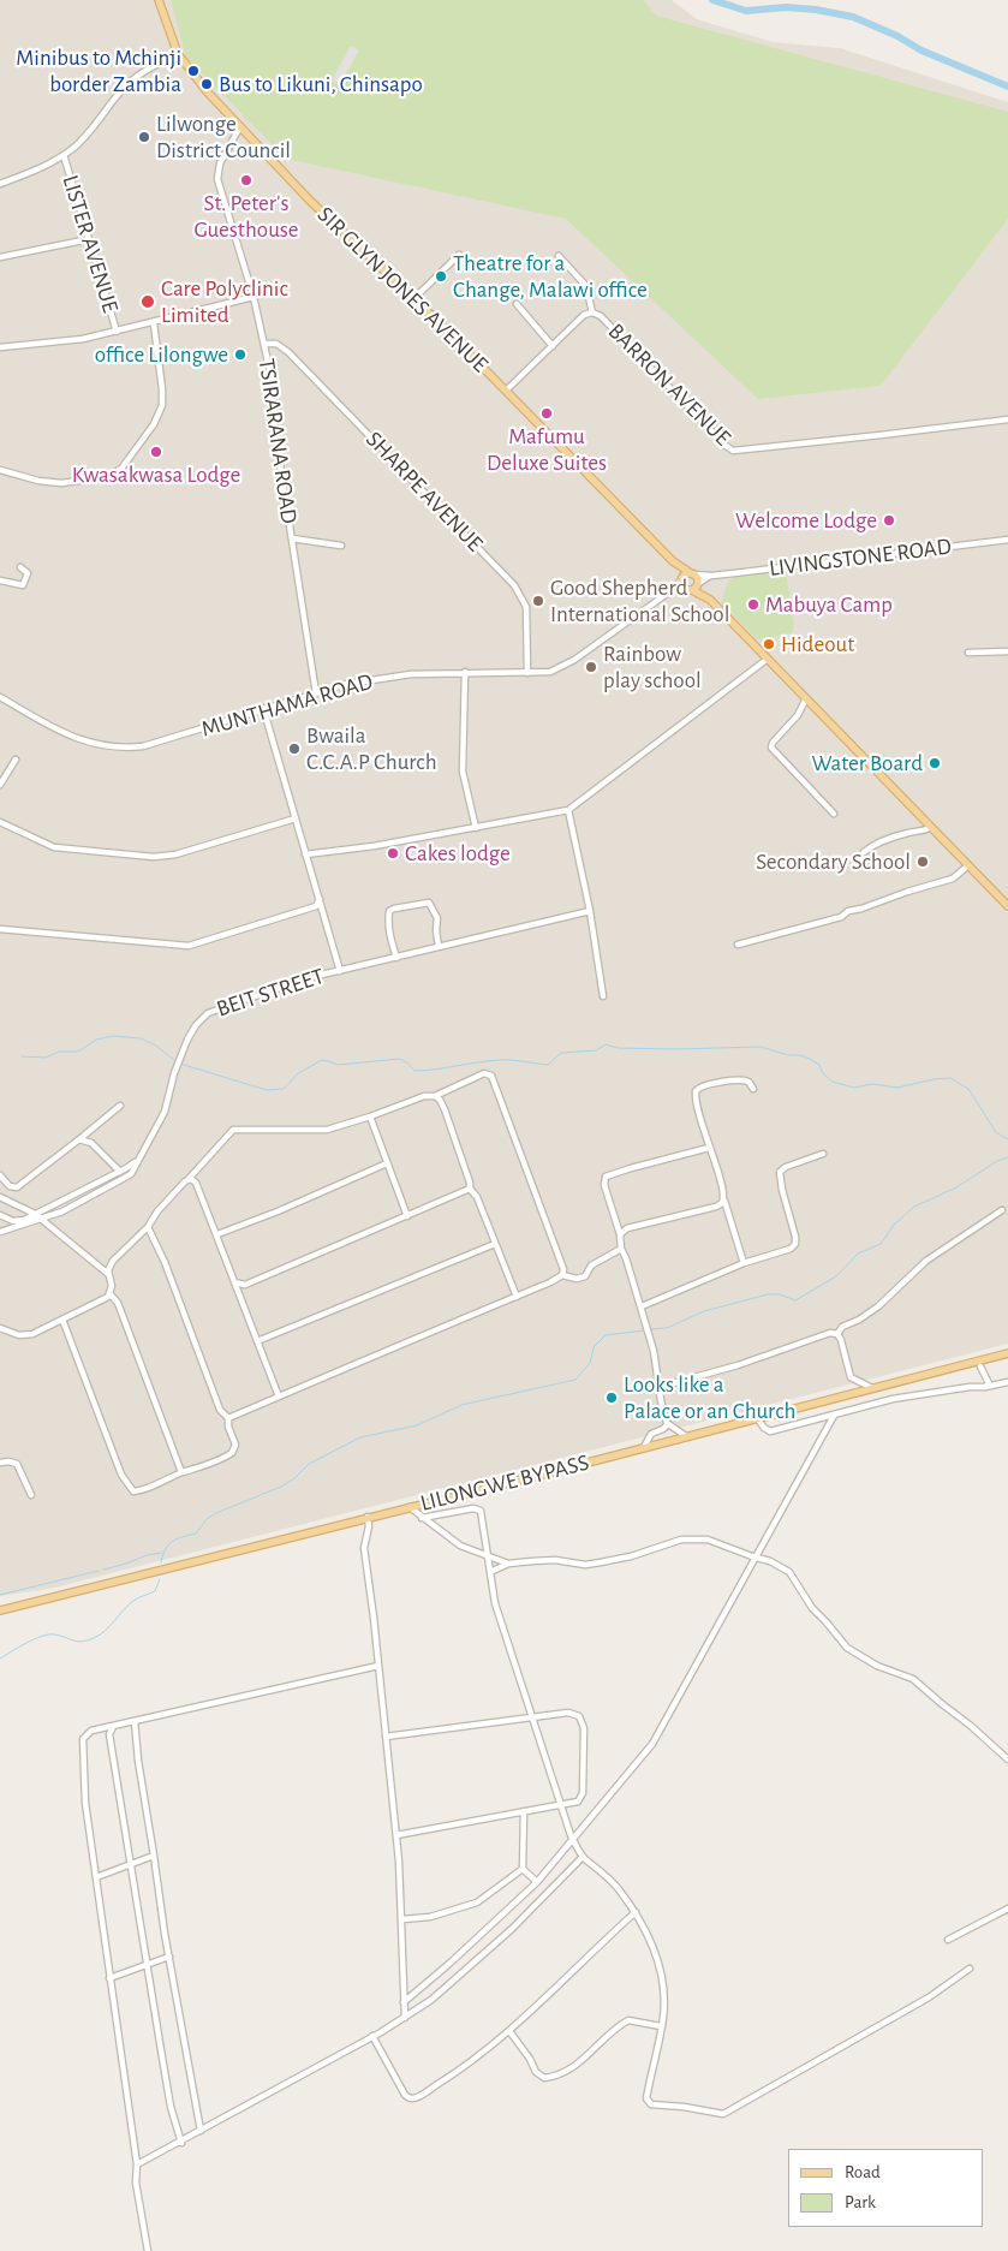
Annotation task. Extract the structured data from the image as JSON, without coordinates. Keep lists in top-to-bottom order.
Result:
{
  "streets": {
    "main road": ["SIR GLYN JONES AVENUE", "LILONGWE BYPASS"],
    "street": [
      "LISTER AVENUE",
      "BARRON AVENUE",
      "TSIRARANA ROAD",
      "SHARPE AVENUE",
      "LIVINGSTONE ROAD",
      "MUNTHAMA ROAD",
      "BEIT STREET"
    ]
  },
  "crossings": [
    ["SIR GLYN JONES AVENUE", "BARRON AVENUE"],
    ["SIR GLYN JONES AVENUE", "TSIRARANA ROAD"],
    ["TSIRARANA ROAD", "SHARPE AVENUE"],
    ["TSIRARANA ROAD", "MUNTHAMA ROAD"],
    ["SHARPE AVENUE", "MUNTHAMA ROAD"],
    ["MUNTHAMA ROAD", "BEIT STREET"]
  ],
  "places": [
    "Minibus to Mchinji border Zambia",
    "Bus to Likuni, Chinsapo",
    "Lilwonge District Council",
    "St. Peter's Guesthouse",
    "Theatre for a Change, Malawi office",
    "Care Polyclinic Limited",
    "office Lilongwe",
    "Mafumu Deluxe Suites",
    "Kwasakwasa Lodge",
    "Welcome Lodge",
    "Good Shepherd International School",
    "Mabuya Camp",
    "Hideout",
    "Rainbow play school",
    "Bwaila C.C.A.P Church",
    "Water Board",
    "Cakes lodge",
    "Secondary School",
    "Looks like a Palace or an Church"
  ],
  "legend": ["Road", "Park"]
}
